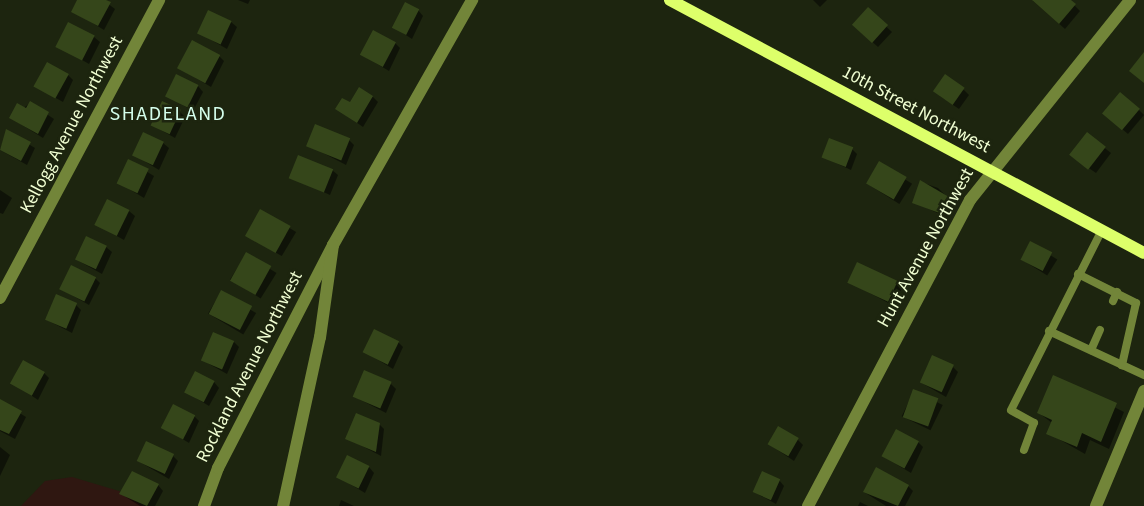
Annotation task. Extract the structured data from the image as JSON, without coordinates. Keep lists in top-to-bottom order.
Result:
{
  "streets": {
    "main road": ["10th Street Northwest"],
    "street": ["Kellogg Avenue Northwest", "Hunt Avenue Northwest", "Rockland Avenue Northwest"]
  },
  "crossings": [
    ["10th Street Northwest", "Hunt Avenue Northwest"]
  ],
  "districts": ["SHADELAND"]
}
